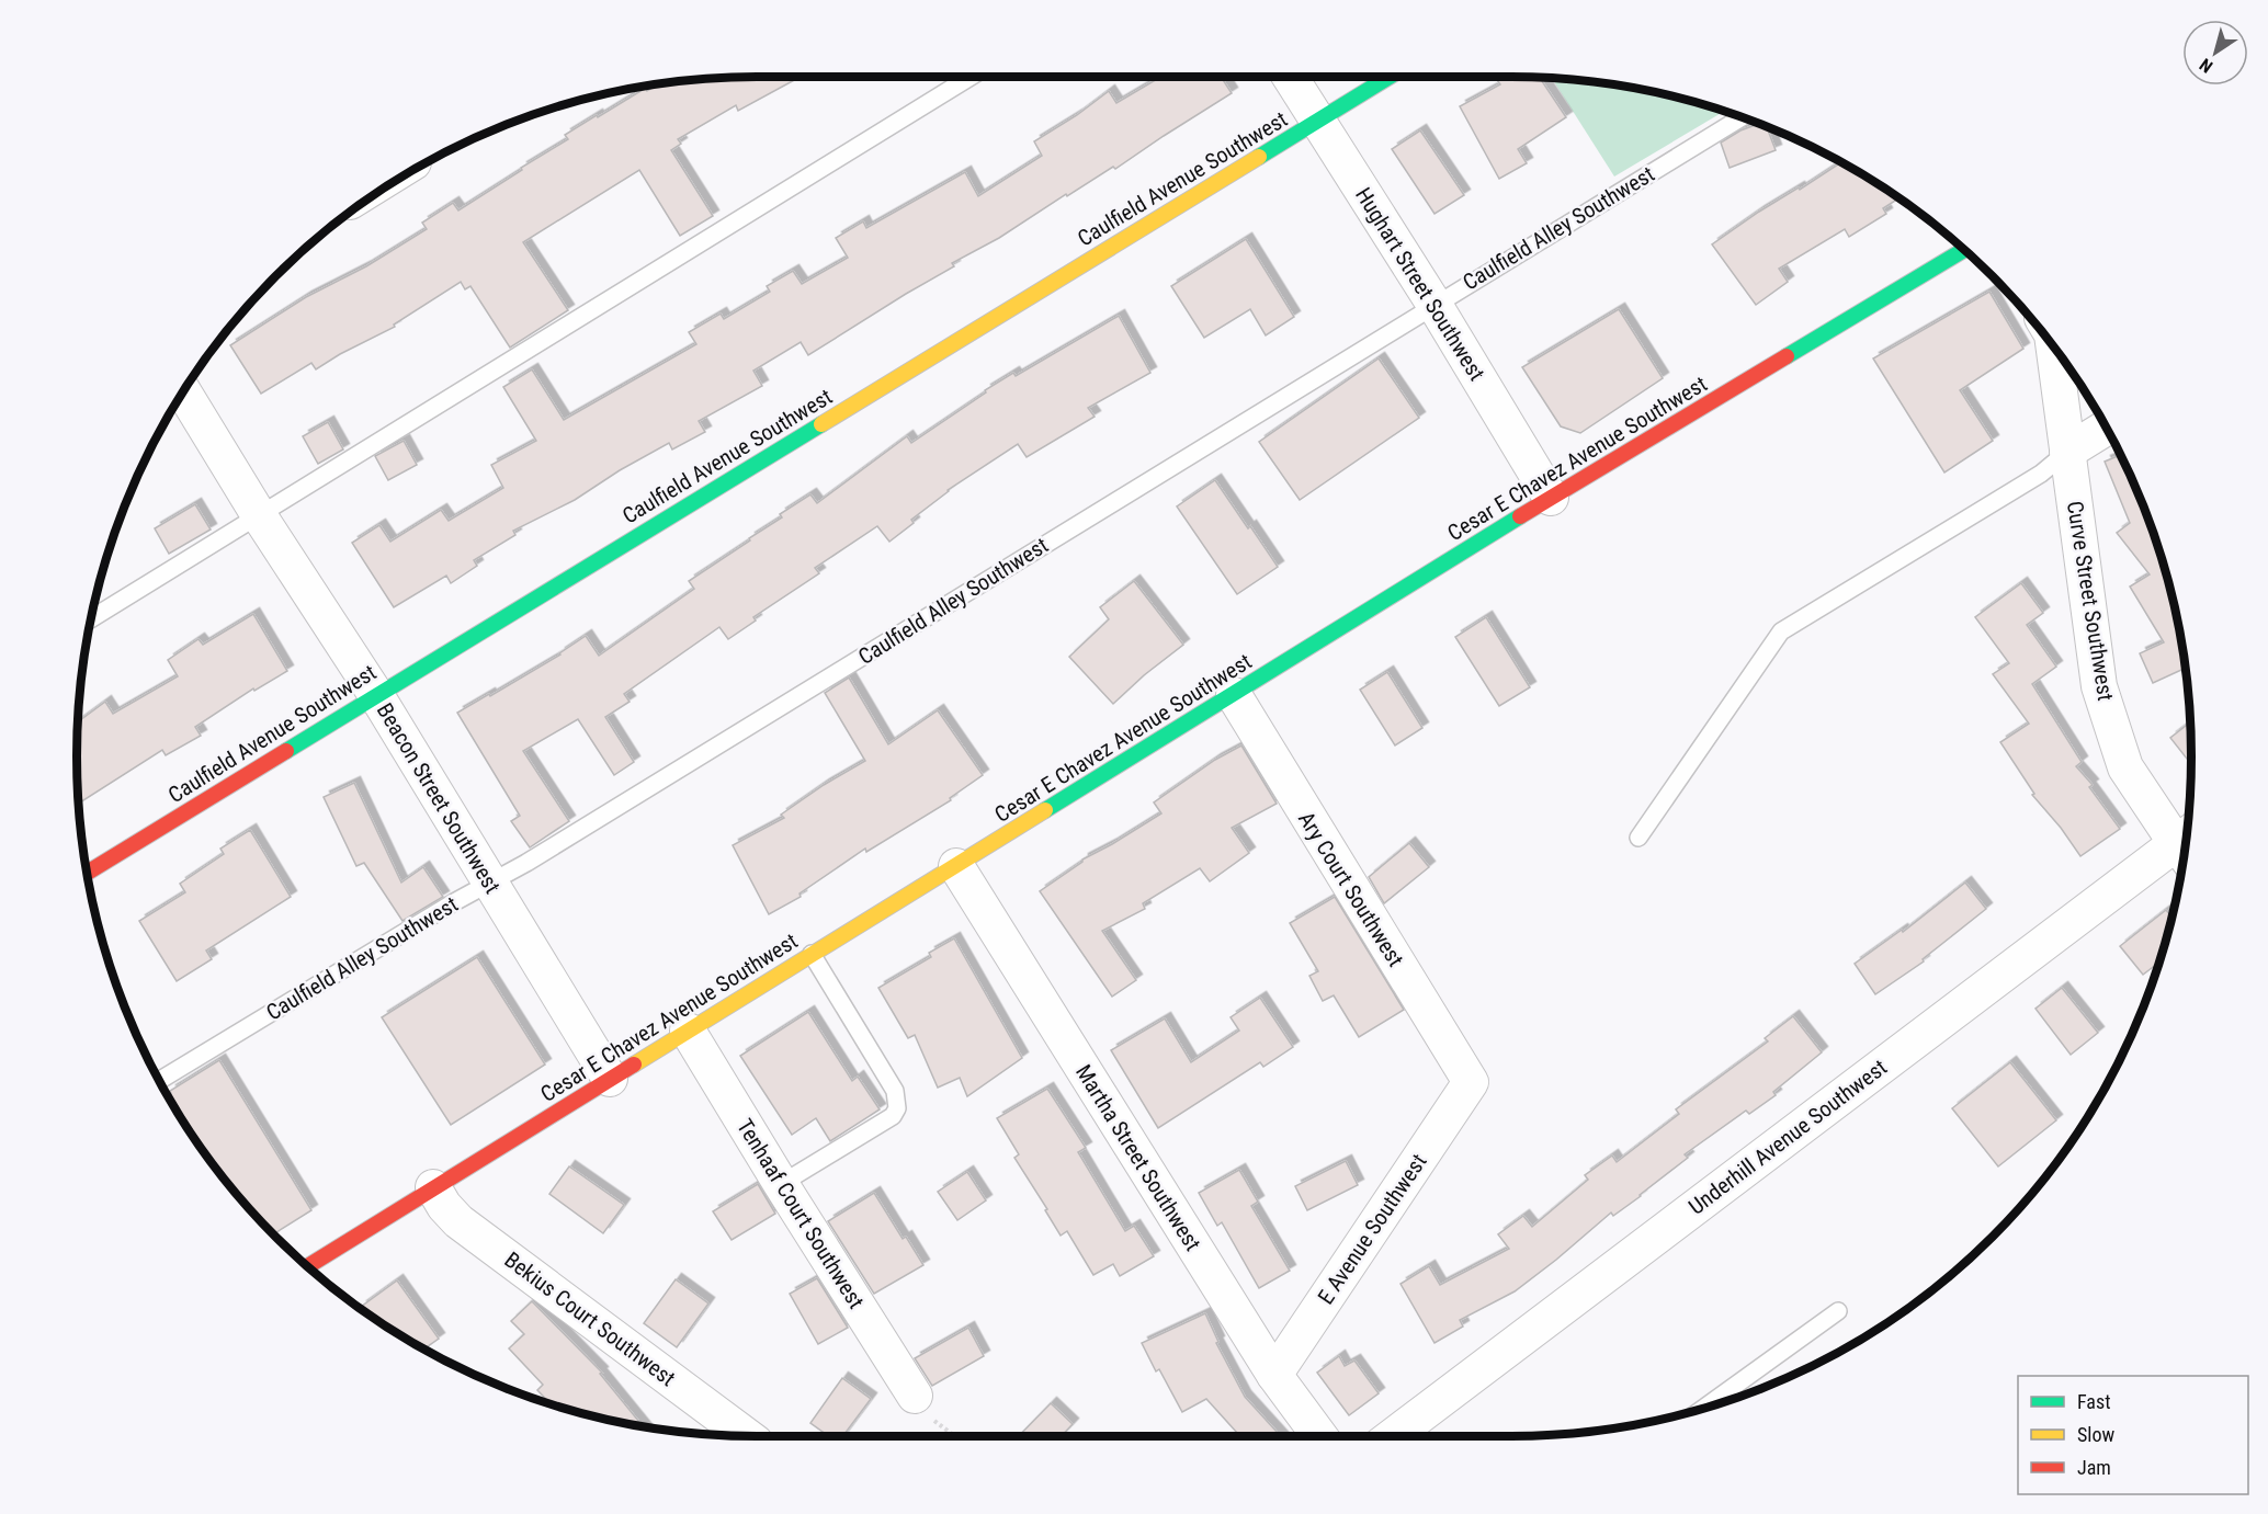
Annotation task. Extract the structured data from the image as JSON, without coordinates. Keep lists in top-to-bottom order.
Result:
{
  "streets": {
    "main road": ["Caulfield Avenue Southwest", "Cesar E Chavez Avenue Southwest"],
    "street": [
      "Hughart Street Southwest",
      "Curve Street Southwest",
      "Beacon Street Southwest",
      "Ary Court Southwest",
      "Underhill Avenue Southwest",
      "Martha Street Southwest",
      "Tenhaaf Court Southwest",
      "E Avenue Southwest",
      "Bekius Court Southwest"
    ],
    "lane": ["Caulfield Alley Southwest"]
  },
  "crossings": [
    ["Caulfield Avenue Southwest", "Hughart Street Southwest"],
    ["Caulfield Avenue Southwest", "Beacon Street Southwest"],
    ["Caulfield Alley Southwest", "Hughart Street Southwest"],
    ["Caulfield Alley Southwest", "Beacon Street Southwest"],
    ["Hughart Street Southwest", "Cesar E Chavez Avenue Southwest"],
    ["Cesar E Chavez Avenue Southwest", "Beacon Street Southwest"],
    ["Cesar E Chavez Avenue Southwest", "Ary Court Southwest"],
    ["Cesar E Chavez Avenue Southwest", "Martha Street Southwest"],
    ["Cesar E Chavez Avenue Southwest", "Tenhaaf Court Southwest"],
    ["Cesar E Chavez Avenue Southwest", "Bekius Court Southwest"],
    ["Ary Court Southwest", "E Avenue Southwest"],
    ["Martha Street Southwest", "E Avenue Southwest"]
  ],
  "legend": ["Fast", "Slow", "Jam"],
  "north": "bottom left"
}
